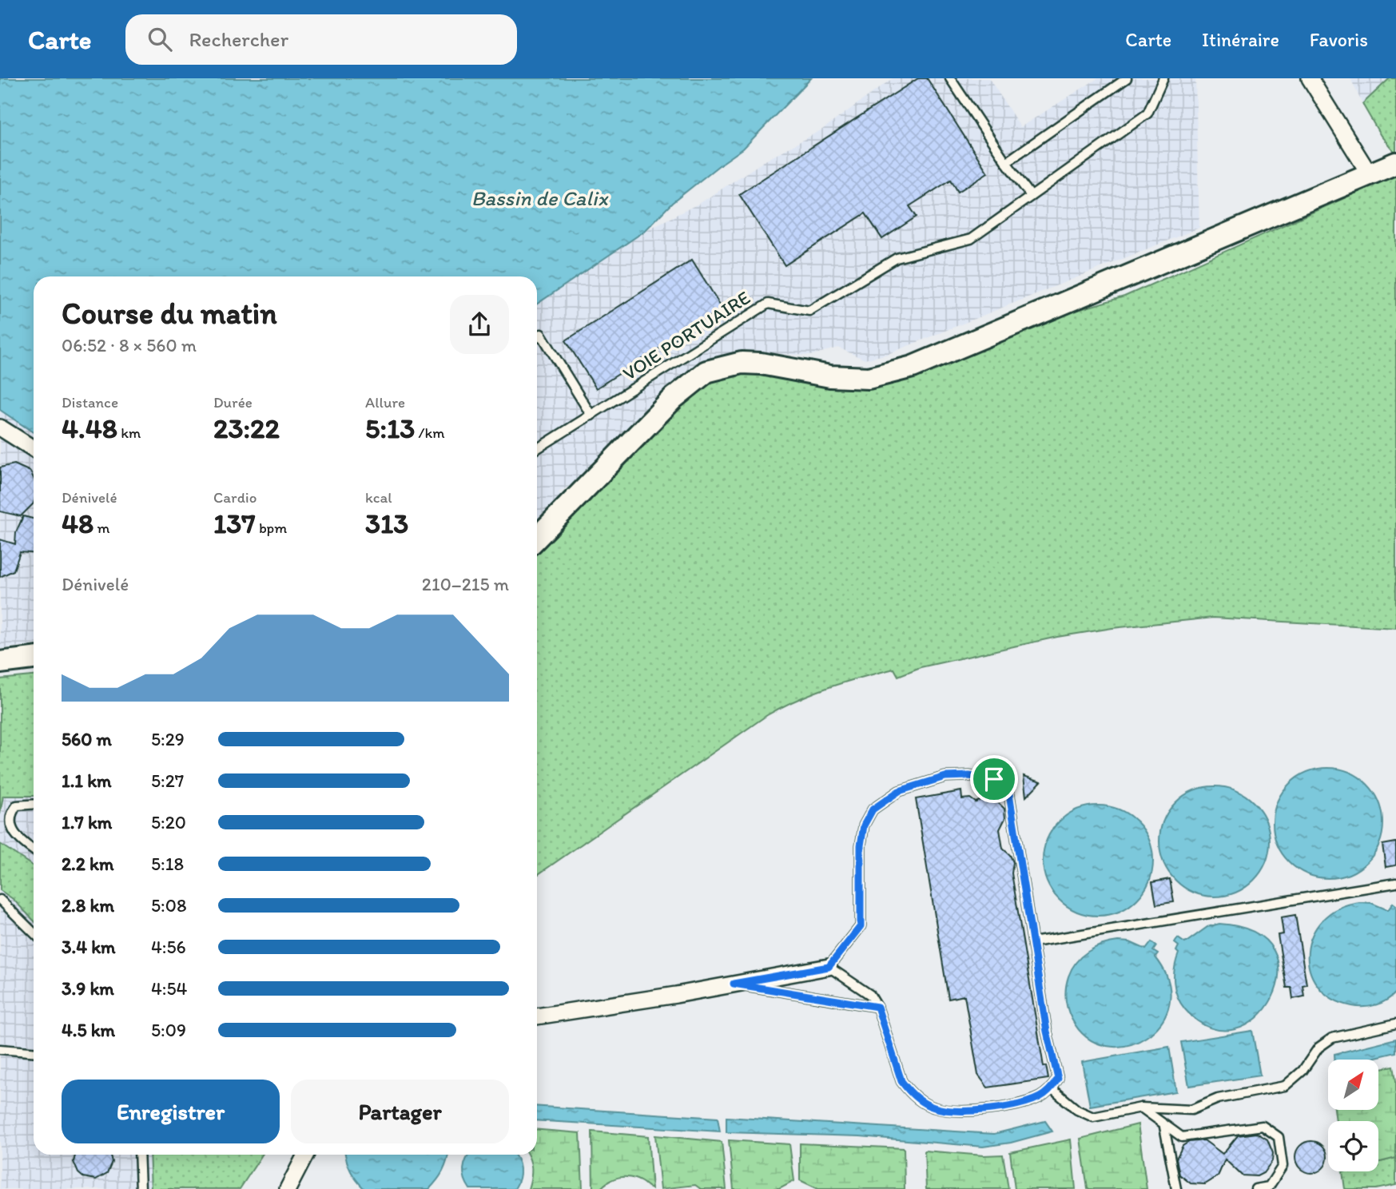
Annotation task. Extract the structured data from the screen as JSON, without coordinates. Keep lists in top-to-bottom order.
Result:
{
  "streets": {
    "lane": ["VOIE PORTUAIRE"]
  },
  "water": ["Bassin de Calix"],
  "north": "top right",
  "page": {
    "header": "Carte",
    "search": "Rechercher",
    "nav": ["Carte", "Itinéraire", "Favoris"],
    "heading": ["Course du matin", "06:52 · 8 × 560 m"],
    "stats": [
      ["Distance", "4.48 km"],
      ["Durée", "23:22"],
      ["Allure", "5:13 /km"],
      ["Dénivelé", "48 m"],
      ["Cardio", "137 bpm"],
      ["kcal", "313"]
    ],
    "chart": ["Dénivelé", "210–215 m"],
    "list": [
      {
        "name": "560 m",
        "note": "5:29"
      },
      {
        "name": "1.1 km",
        "note": "5:27"
      },
      {
        "name": "1.7 km",
        "note": "5:20"
      },
      {
        "name": "2.2 km",
        "note": "5:18"
      },
      {
        "name": "2.8 km",
        "note": "5:08"
      },
      {
        "name": "3.4 km",
        "note": "4:56"
      },
      {
        "name": "3.9 km",
        "note": "4:54"
      },
      {
        "name": "4.5 km",
        "note": "5:09"
      }
    ],
    "buttons": ["Enregistrer", "Partager"]
  }
}
